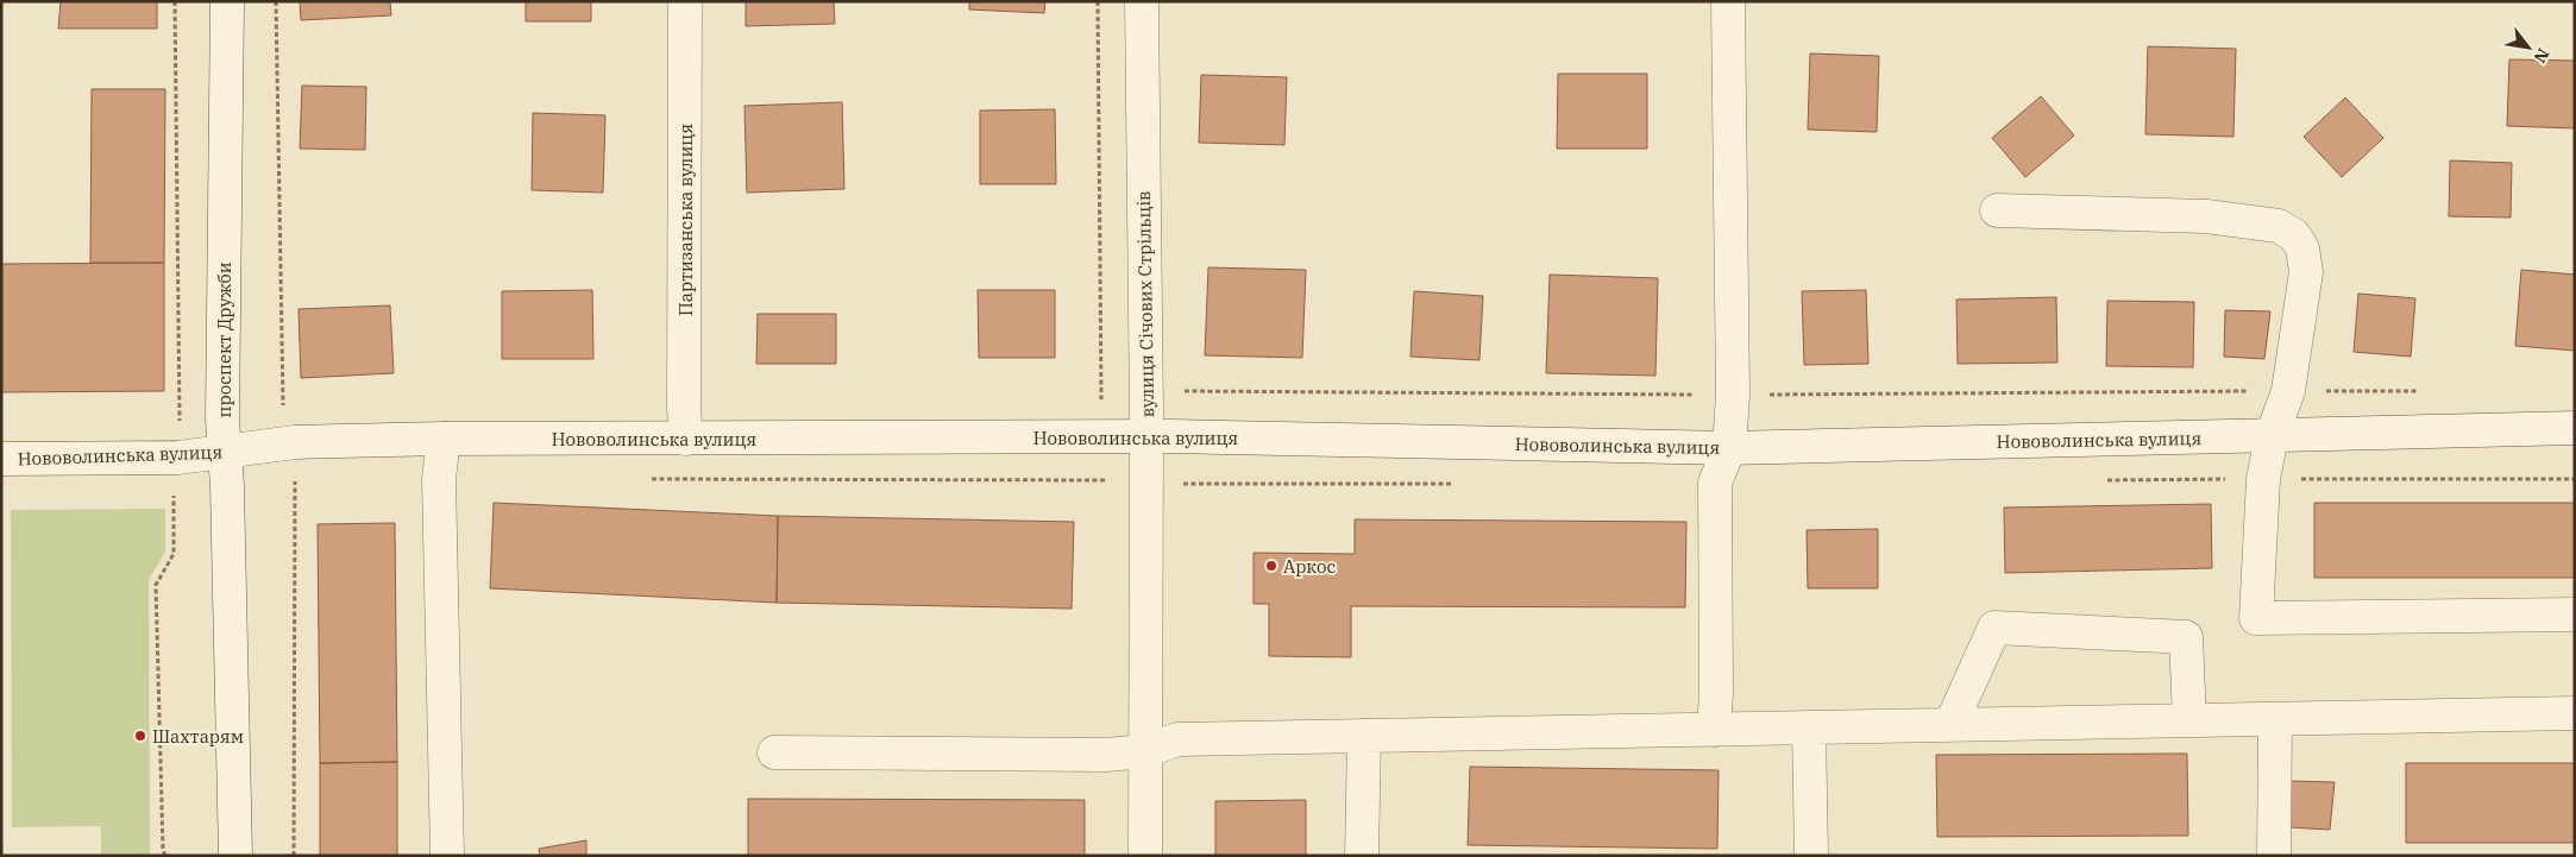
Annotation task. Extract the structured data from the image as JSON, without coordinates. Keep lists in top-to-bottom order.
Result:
{
  "streets": {
    "street": [
      "Партизанська вулиця",
      "вулиця Січових Стрільців",
      "проспект Дружби",
      "Нововолинська вулиця"
    ]
  },
  "crossings": [
    ["Партизанська вулиця", "Нововолинська вулиця"],
    ["вулиця Січових Стрільців", "Нововолинська вулиця"],
    ["проспект Дружби", "Нововолинська вулиця"]
  ],
  "places": ["Аркос", "Шахтарям"],
  "north": "bottom right"
}
